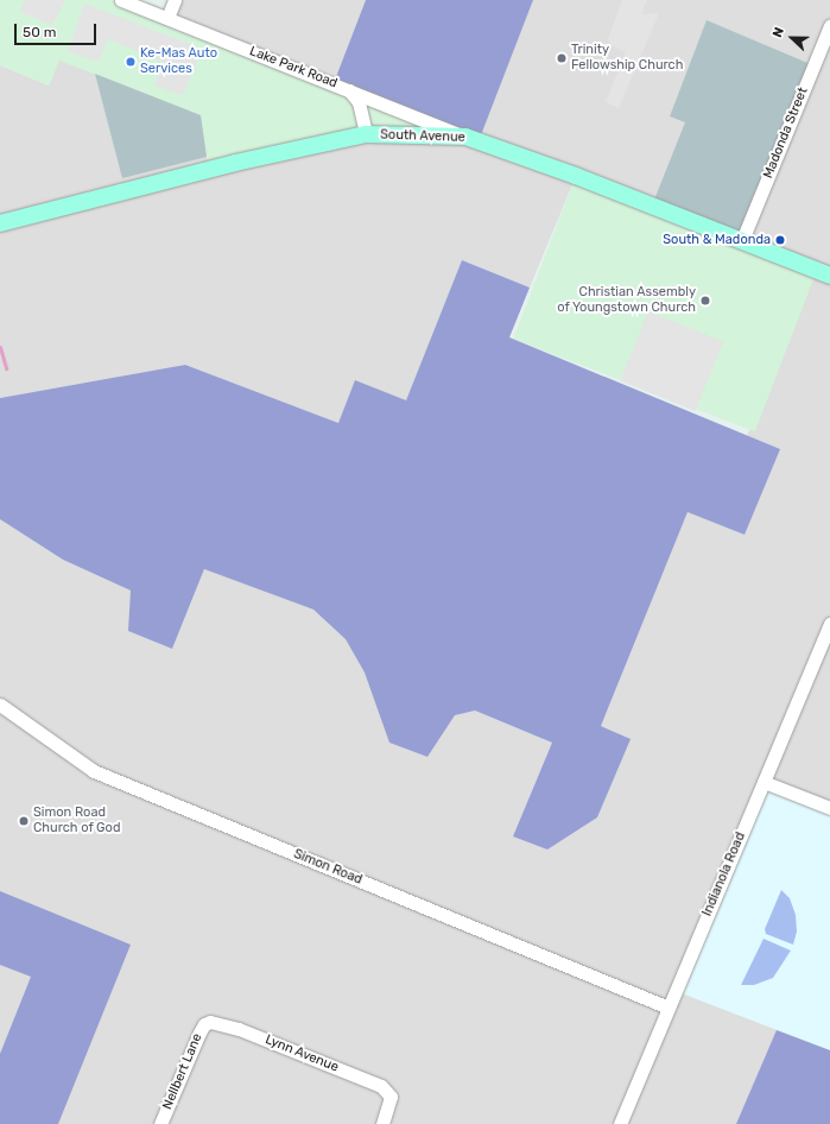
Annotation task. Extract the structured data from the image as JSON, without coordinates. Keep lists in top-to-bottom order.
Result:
{
  "streets": {
    "main road": ["South Avenue"],
    "street": [
      "Lake Park Road",
      "Madonda Street",
      "Simon Road",
      "Indianola Road",
      "Lynn Avenue",
      "Nellbert Lane"
    ]
  },
  "crossings": [
    ["Lake Park Road", "South Avenue"],
    ["Madonda Street", "South Avenue"],
    ["Simon Road", "Indianola Road"],
    ["Lynn Avenue", "Nellbert Lane"]
  ],
  "places": [
    "Trinity Fellowship Church",
    "Ke-Mas Auto Services",
    "South & Madonda",
    "Christian Assembly of Youngstown Church",
    "Simon Road Church of God"
  ],
  "scale_bar": "50 m",
  "north": "left"
}
